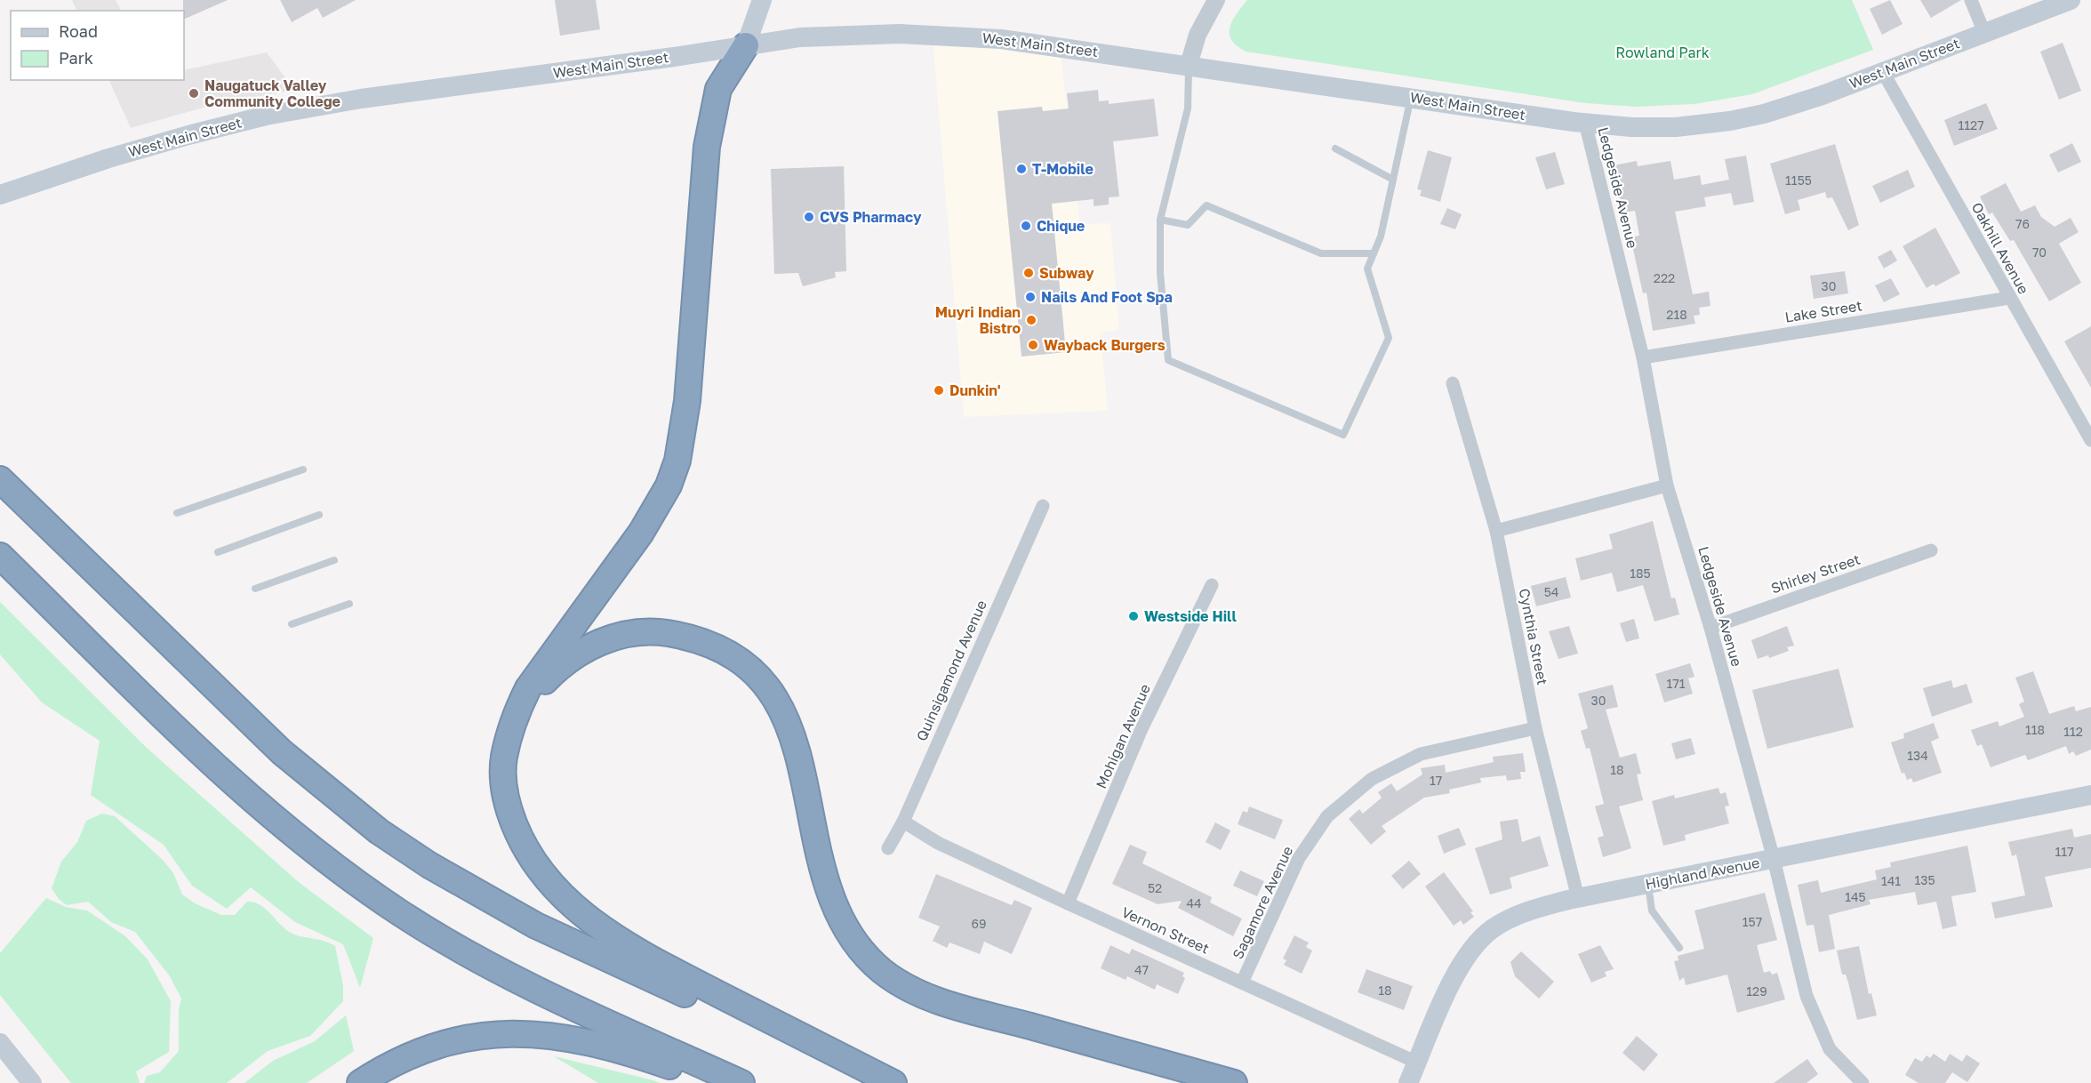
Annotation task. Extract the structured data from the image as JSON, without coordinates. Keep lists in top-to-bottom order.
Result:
{
  "streets": {
    "main road": ["West Main Street", "Highland Avenue"],
    "street": [
      "Ledgeside Avenue",
      "Oakhill Avenue",
      "Lake Street",
      "Shirley Street",
      "Cynthia Street",
      "Quinsigamond Avenue",
      "Mohigan Avenue",
      "Sagamore Avenue",
      "Vernon Street"
    ]
  },
  "crossings": [
    ["West Main Street", "Ledgeside Avenue"],
    ["West Main Street", "Oakhill Avenue"],
    ["Ledgeside Avenue", "Lake Street"],
    ["Ledgeside Avenue", "Shirley Street"],
    ["Ledgeside Avenue", "Highland Avenue"],
    ["Oakhill Avenue", "Lake Street"],
    ["Cynthia Street", "Highland Avenue"],
    ["Cynthia Street", "Sagamore Avenue"],
    ["Quinsigamond Avenue", "Vernon Street"],
    ["Mohigan Avenue", "Vernon Street"],
    ["Highland Avenue", "Vernon Street"],
    ["Sagamore Avenue", "Vernon Street"]
  ],
  "parks": ["Rowland Park"],
  "places": [
    "Naugatuck Valley Community College",
    "T-Mobile",
    "CVS Pharmacy",
    "Chique",
    "Subway",
    "Nails And Foot Spa",
    "Muyri Indian Bistro",
    "Wayback Burgers",
    "Dunkin'",
    "Westside Hill"
  ],
  "house_numbers": [
    "1127",
    "1155",
    "76",
    "70",
    "222",
    "30",
    "218",
    "185",
    "54",
    "171",
    "30",
    "118",
    "112",
    "134",
    "18",
    "17",
    "117",
    "135",
    "141",
    "52",
    "145",
    "44",
    "157",
    "69",
    "47",
    "18",
    "129"
  ],
  "legend": ["Road", "Park"]
}
